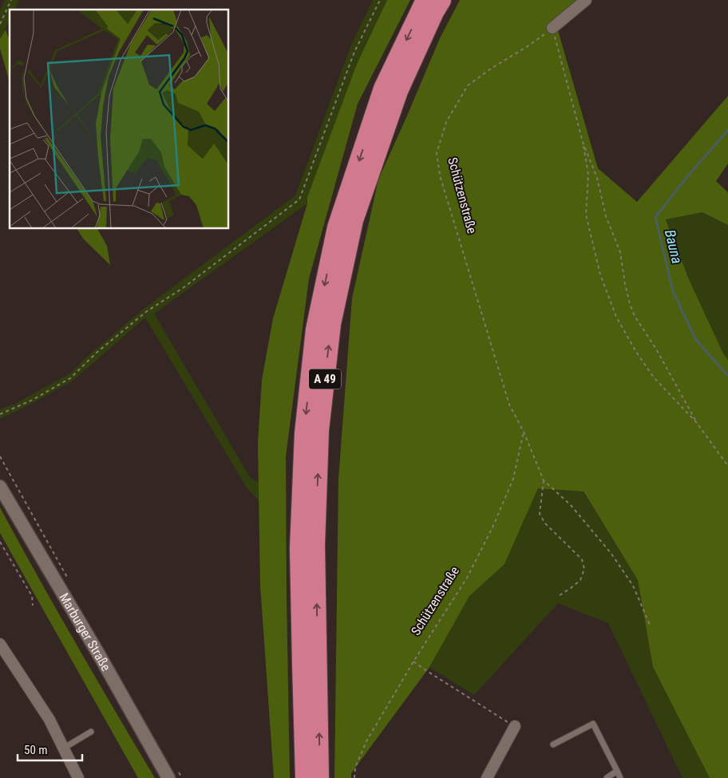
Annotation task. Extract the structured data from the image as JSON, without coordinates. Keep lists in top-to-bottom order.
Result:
{
  "streets": {
    "highway": ["A 49"],
    "street": ["Marburger Straße"],
    "path": ["Schützenstraße"]
  },
  "water": ["Bauna"],
  "scale_bar": "50 m"
}
